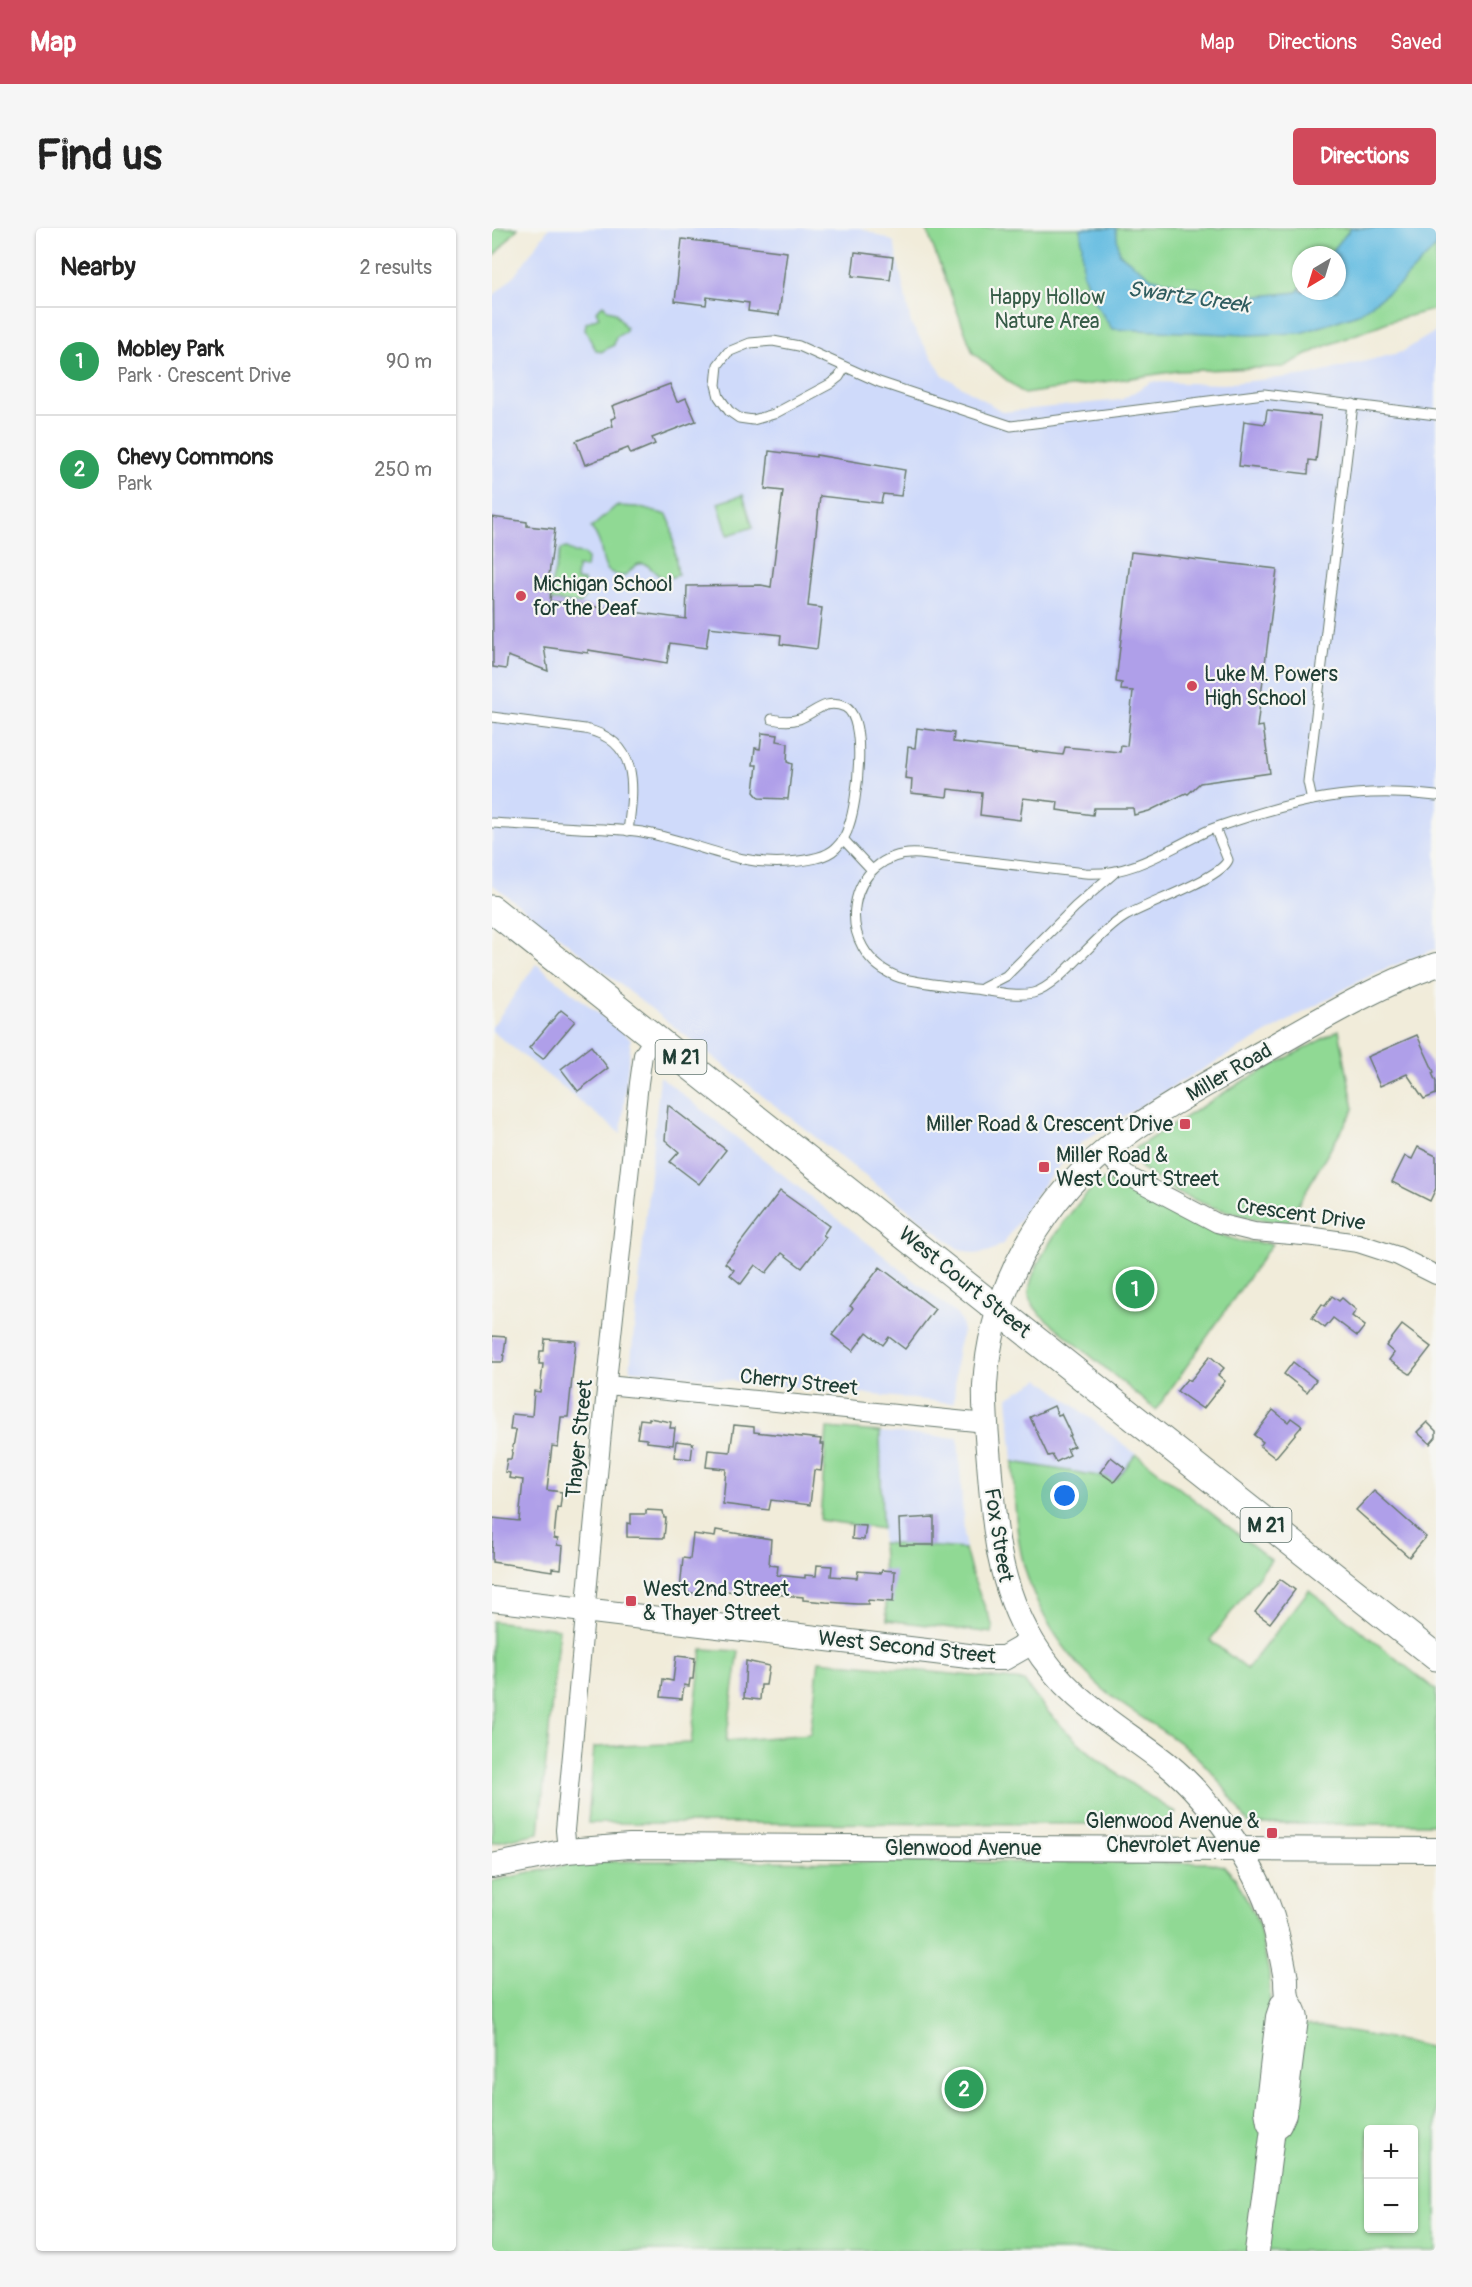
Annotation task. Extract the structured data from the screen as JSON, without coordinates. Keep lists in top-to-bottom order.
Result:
{
  "streets": {
    "main road": ["M 21", "West Court Street"],
    "street": [
      "Miller Road",
      "Crescent Drive",
      "Cherry Street",
      "Thayer Street",
      "Fox Street",
      "West Second Street",
      "Glenwood Avenue"
    ]
  },
  "crossings": [
    ["Miller Road", "Crescent Drive"],
    ["Miller Road", "West Court Street"],
    ["Miller Road", "Fox Street"],
    ["West Court Street", "Thayer Street"],
    ["West Court Street", "Fox Street"],
    ["Cherry Street", "Thayer Street"],
    ["Cherry Street", "Fox Street"],
    ["Thayer Street", "West Second Street"],
    ["Thayer Street", "Glenwood Avenue"],
    ["Fox Street", "West Second Street"],
    ["Fox Street", "Glenwood Avenue"]
  ],
  "water": ["Swartz Creek"],
  "parks": ["Happy Hollow Nature Area"],
  "places": {
    "other": ["Michigan School for the Deaf", "Luke M. Powers High School"],
    "transit": [
      "Miller Road & Crescent Drive",
      "Miller Road & West Court Street",
      "West 2nd Street & Thayer Street",
      "Glenwood Avenue & Chevrolet Avenue"
    ]
  },
  "north": "bottom left",
  "page": {
    "header": "Map",
    "nav": ["Map", "Directions", "Saved"],
    "buttons": "Directions",
    "title": "Find us",
    "heading": ["Nearby", "2 results"],
    "list": [
      {
        "mark": "1",
        "name": "Mobley Park",
        "note": "Park · Crescent Drive",
        "value": "90 m"
      },
      {
        "mark": "2",
        "name": "Chevy Commons",
        "note": "Park",
        "value": "250 m"
      }
    ],
    "pins": ["1", "2"],
    "map_buttons": ["+", "−"]
  }
}
